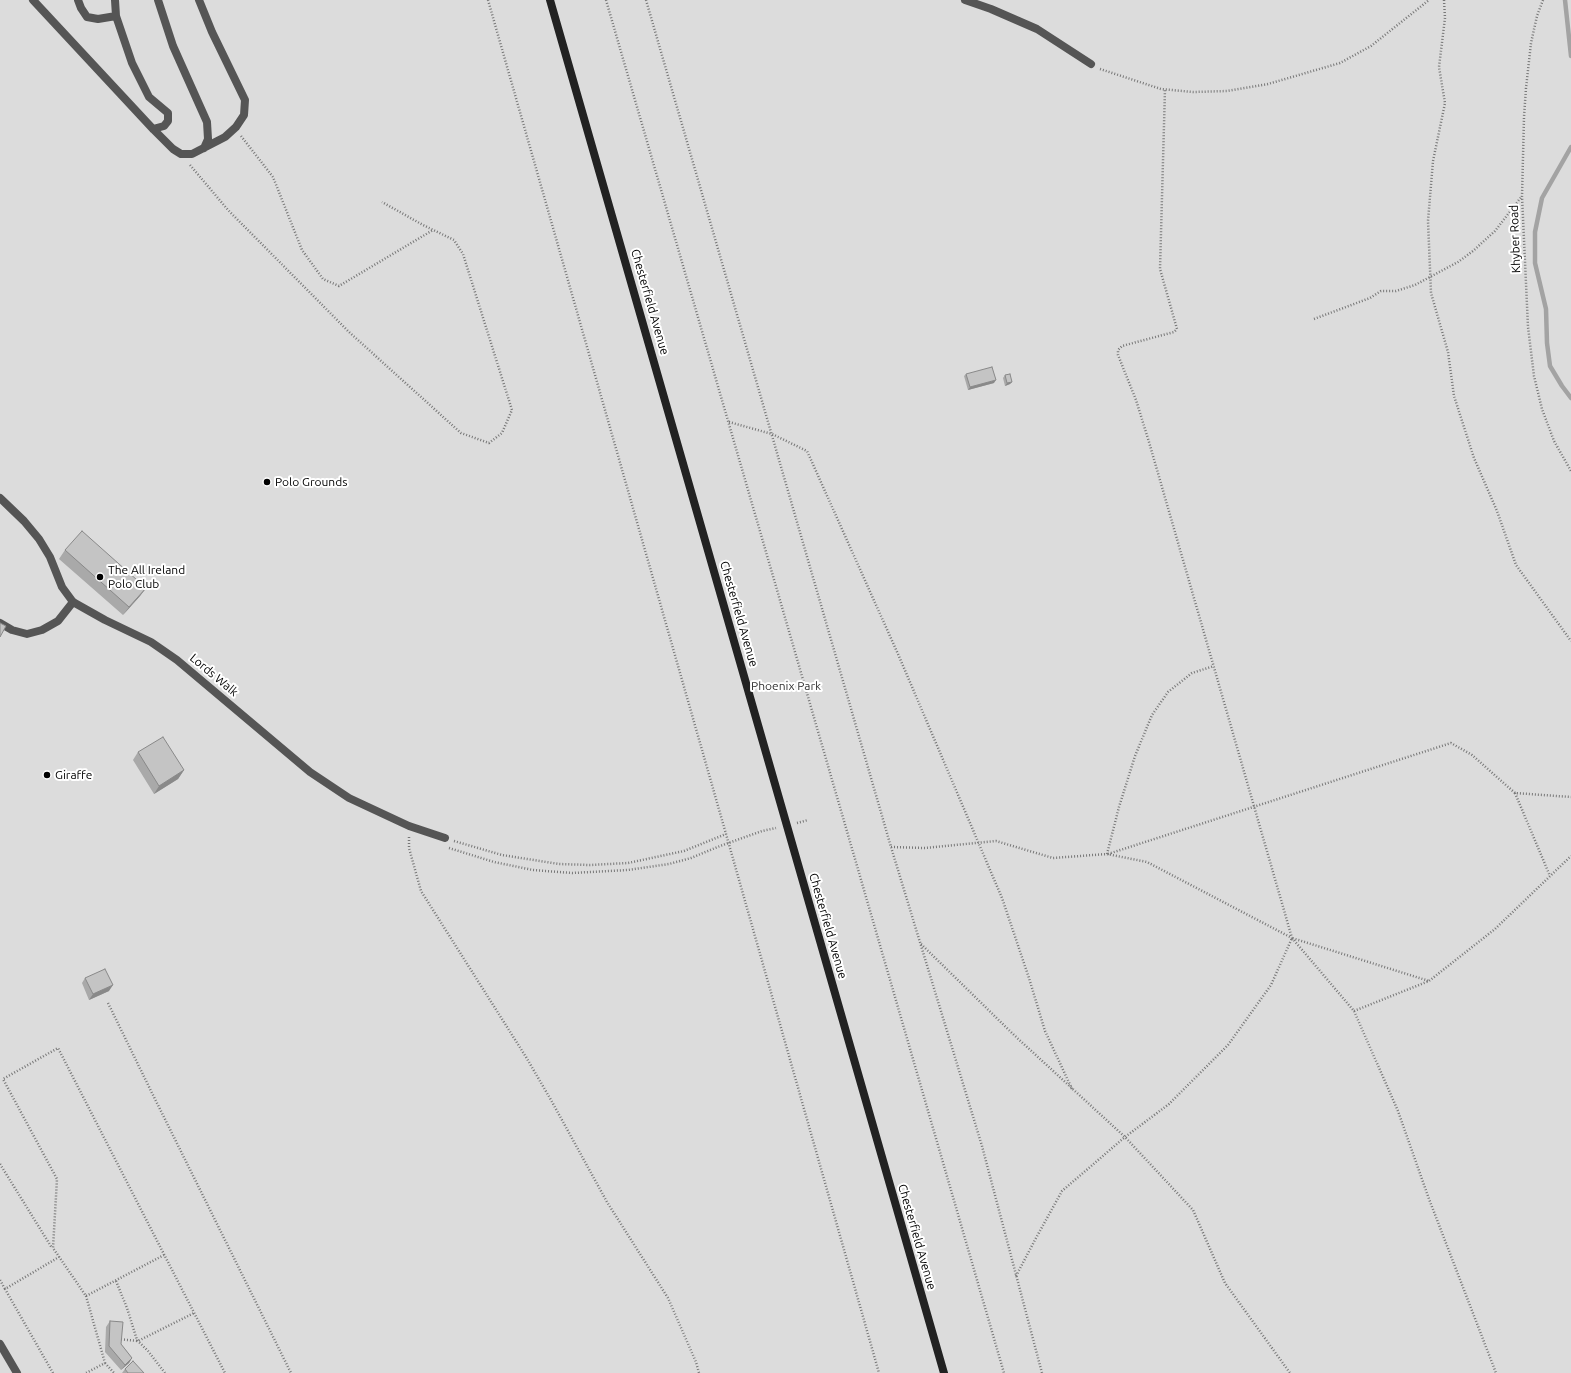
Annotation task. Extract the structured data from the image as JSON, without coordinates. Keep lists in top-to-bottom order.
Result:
{
  "streets": {
    "street": ["Chesterfield Avenue", "Lords Walk"],
    "path": ["Khyber Road"]
  },
  "parks": ["Phoenix Park"],
  "places": ["Polo Grounds", "The All Ireland Polo Club", "Giraffe"]
}
